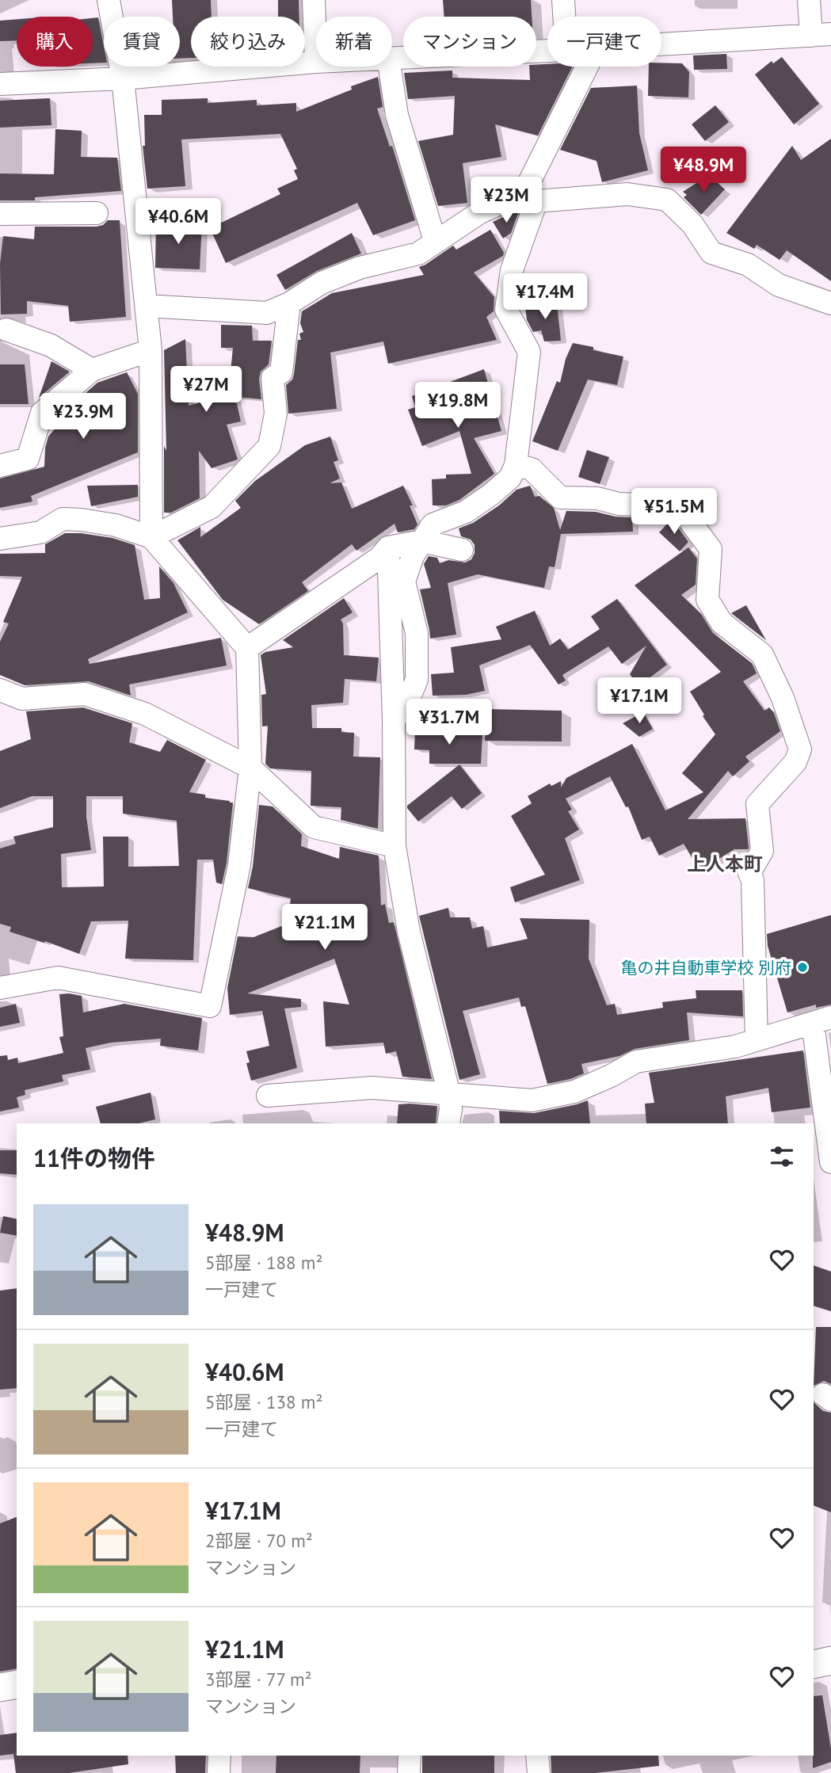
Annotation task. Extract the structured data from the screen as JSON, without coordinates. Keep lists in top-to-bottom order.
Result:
{
  "districts": ["上人本町"],
  "places": ["亀の井自動車学校 別府"],
  "page": {
    "chip": [
      "購入",
      "賃貸",
      "絞り込み",
      "新着",
      "マンション",
      "一戸建て"
    ],
    "price": [
      "¥48.9M",
      "¥23M",
      "¥40.6M",
      "¥17.4M",
      "¥27M",
      "¥19.8M",
      "¥23.9M",
      "¥51.5M",
      "¥17.1M",
      "¥31.7M",
      "¥21.1M"
    ],
    "heading": "11件の物件",
    "list": [
      {
        "name": "¥48.9M",
        "note": "5部屋 · 188 m² · 一戸建て"
      },
      {
        "name": "¥40.6M",
        "note": "5部屋 · 138 m² · 一戸建て"
      },
      {
        "name": "¥17.1M",
        "note": "2部屋 · 70 m² · マンション"
      },
      {
        "name": "¥21.1M",
        "note": "3部屋 · 77 m² · マンション"
      }
    ]
  }
}
